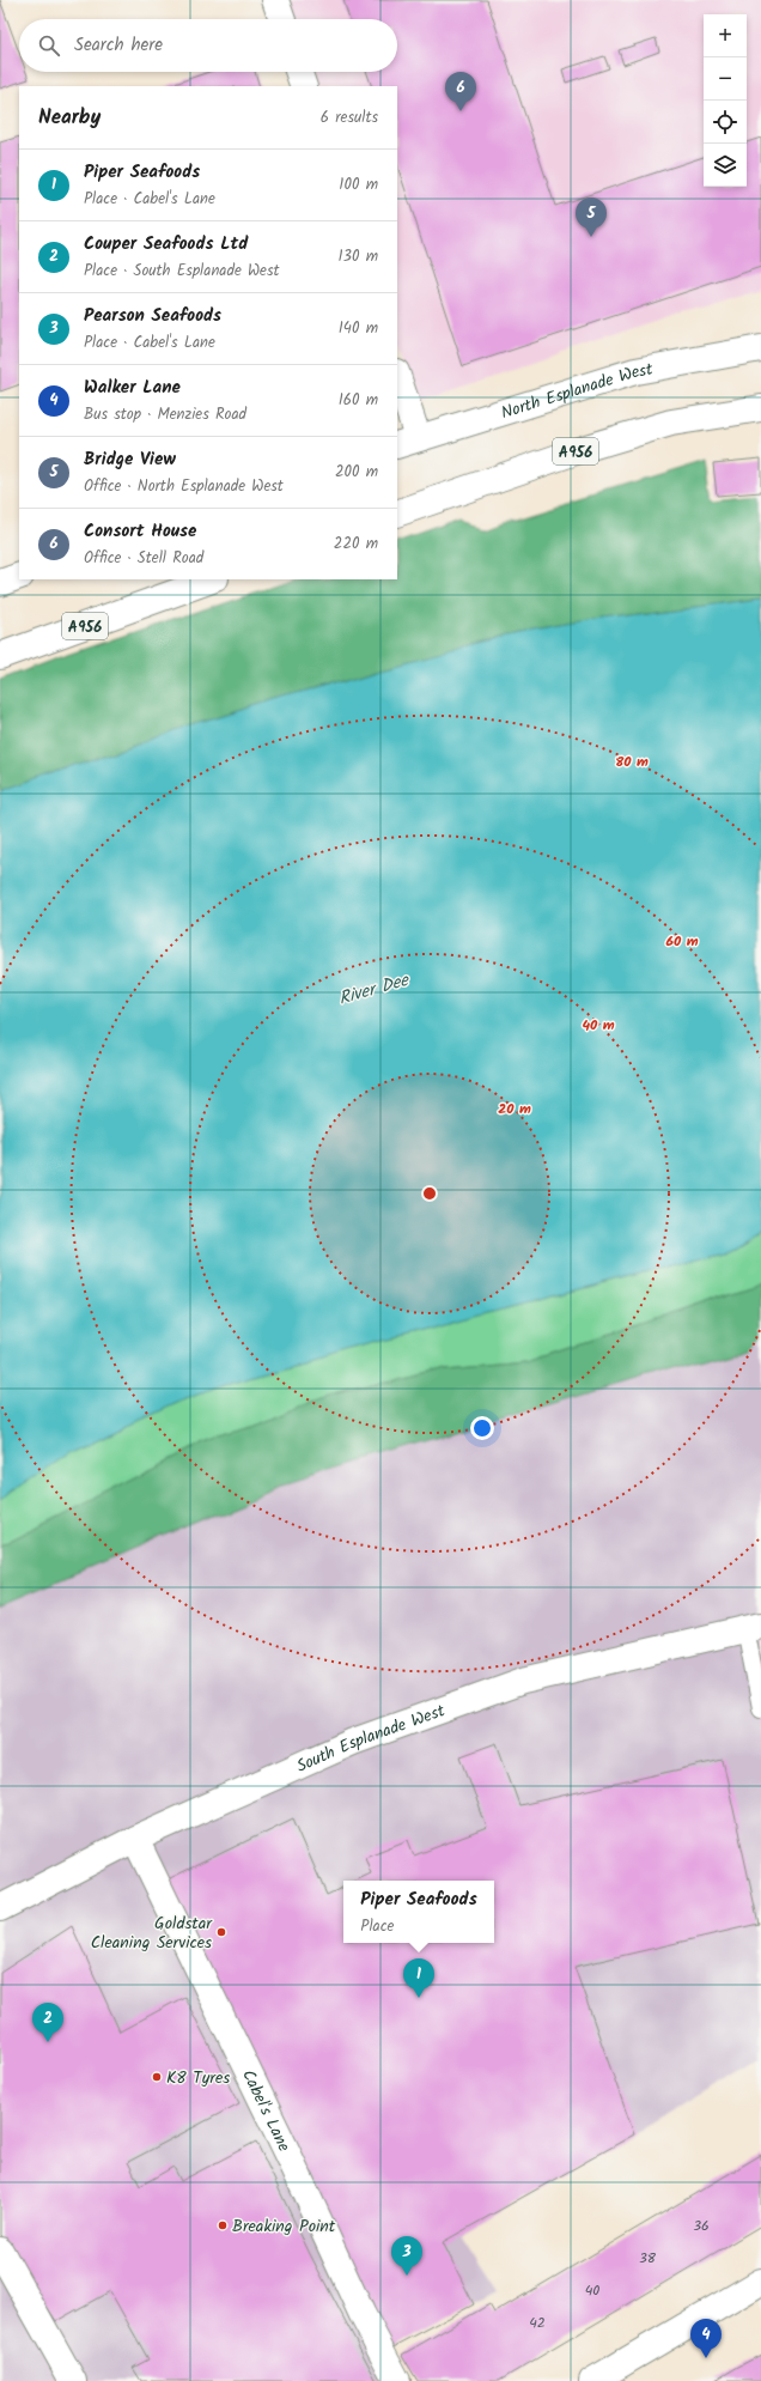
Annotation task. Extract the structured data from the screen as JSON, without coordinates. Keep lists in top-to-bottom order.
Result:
{
  "streets": {
    "street": [
      "North Esplanade West",
      "A956",
      "South Esplanade West",
      "Cabel's Lane"
    ]
  },
  "crossings": [
    ["South Esplanade West", "Cabel's Lane"]
  ],
  "water": ["River Dee"],
  "places": ["Goldstar Cleaning Services", "K8 Tyres", "Breaking Point"],
  "house_numbers": [
    "36",
    "38",
    "40",
    "42"
  ],
  "page": {
    "map_buttons": ["+", "−"],
    "search": "Search here",
    "pins": [
      "6",
      "5",
      "1",
      "2",
      "3",
      "4"
    ],
    "heading": ["Nearby", "6 results"],
    "list": [
      {
        "mark": "1",
        "name": "Piper Seafoods",
        "note": "Place · Cabel's Lane",
        "value": "100 m"
      },
      {
        "mark": "2",
        "name": "Couper Seafoods Ltd",
        "note": "Place · South Esplanade West",
        "value": "130 m"
      },
      {
        "mark": "3",
        "name": "Pearson Seafoods",
        "note": "Place · Cabel's Lane",
        "value": "140 m"
      },
      {
        "mark": "4",
        "name": "Walker Lane",
        "note": "Bus stop · Menzies Road",
        "value": "160 m"
      },
      {
        "mark": "5",
        "name": "Bridge View",
        "note": "Office · North Esplanade West",
        "value": "200 m"
      },
      {
        "mark": "6",
        "name": "Consort House",
        "note": "Office · Stell Road",
        "value": "220 m"
      }
    ],
    "popup": ["Piper Seafoods", "Place"]
  },
  "rings": [
    "80 m",
    "60 m",
    "40 m",
    "20 m"
  ]
}
